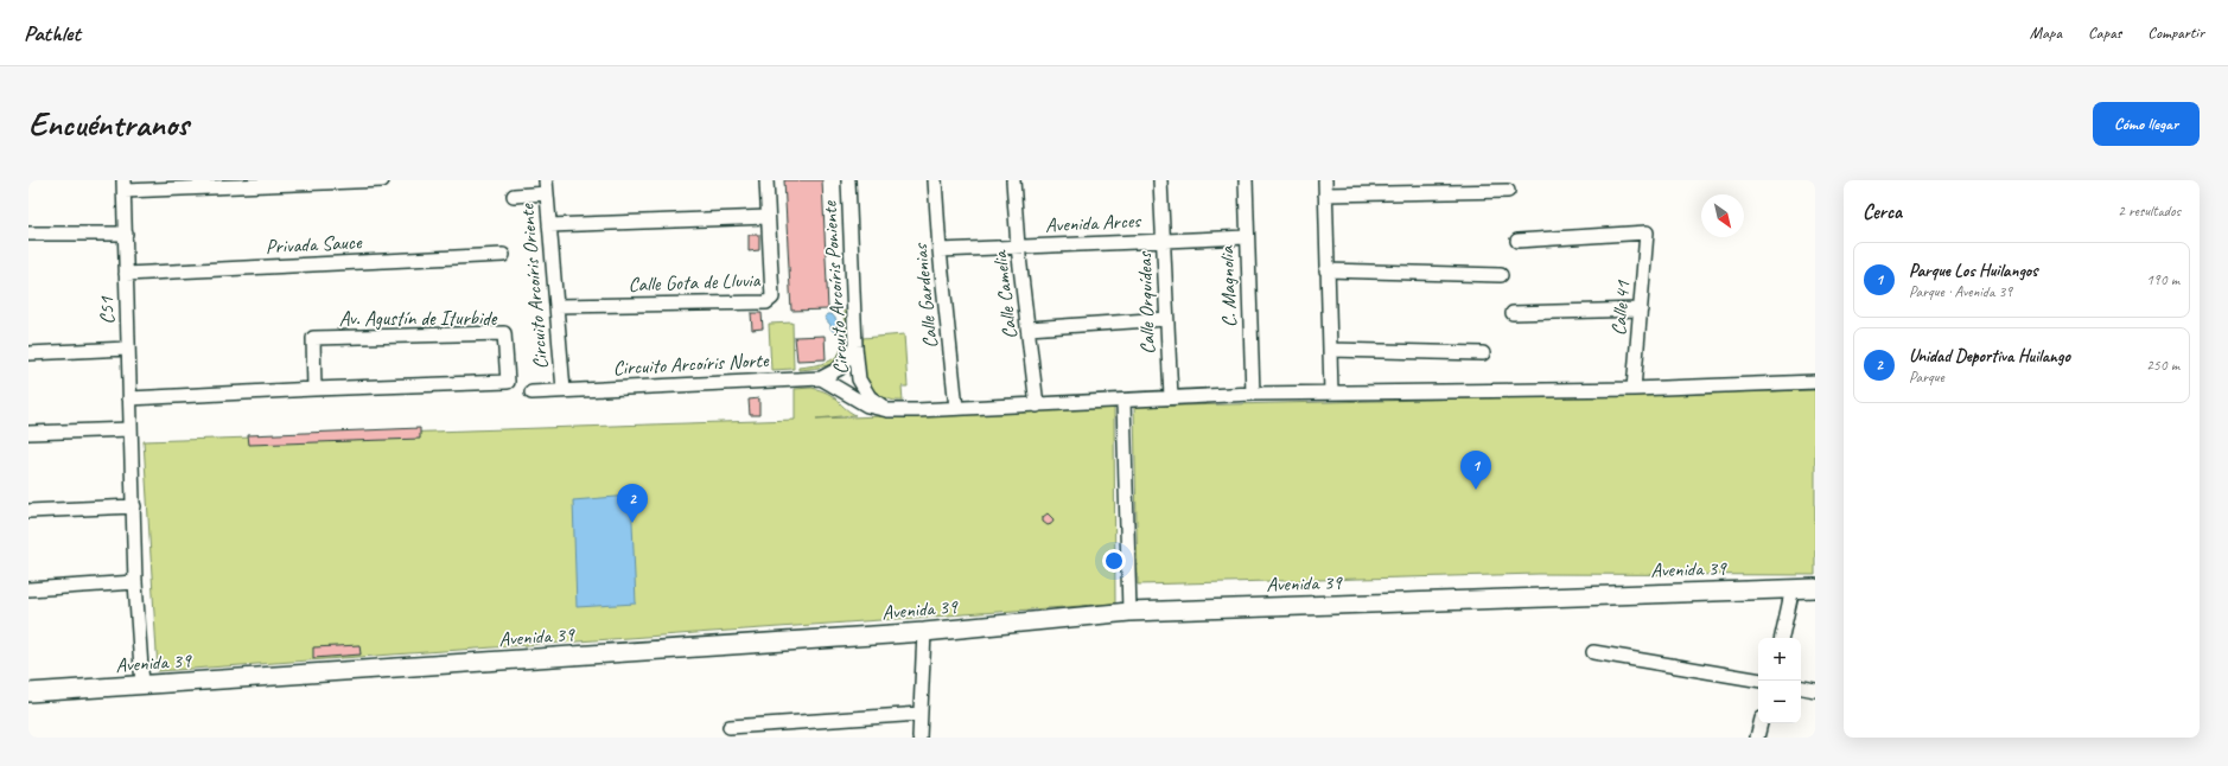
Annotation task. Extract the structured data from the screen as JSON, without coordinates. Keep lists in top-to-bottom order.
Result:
{
  "streets": {
    "street": [
      "Avenida Arces",
      "Privada Sauce",
      "Calle Gota de Lluvia",
      "Circuito Arcoíris Oriente",
      "C. Magnolia",
      "Circuito Arcoíris Poniente",
      "Calle Camelia",
      "Calle Gardenias",
      "Calle Orquídeas",
      "Calle 41",
      "C51",
      "Av. Agustín de Iturbide",
      "Circuito Arcoíris Norte",
      "Avenida 39"
    ]
  },
  "crossings": [
    ["Avenida Arces", "C. Magnolia"],
    ["Avenida Arces", "Calle Camelia"],
    ["Avenida Arces", "Calle Gardenias"],
    ["Avenida Arces", "Calle Orquídeas"],
    ["Privada Sauce", "C51"],
    ["Calle Gota de Lluvia", "Circuito Arcoíris Oriente"],
    ["Circuito Arcoíris Oriente", "Circuito Arcoíris Norte"],
    ["C51", "Av. Agustín de Iturbide"],
    ["C51", "Avenida 39"]
  ],
  "north": "bottom right",
  "page": {
    "header": "Pathlet",
    "nav": ["Mapa", "Capas", "Compartir"],
    "buttons": "Cómo llegar",
    "title": "Encuéntranos",
    "heading": ["Cerca", "2 resultados"],
    "list": [
      {
        "mark": "1",
        "name": "Parque Los Huilangos",
        "note": "Parque · Avenida 39",
        "value": "190 m"
      },
      {
        "mark": "2",
        "name": "Unidad Deportiva Huilango",
        "note": "Parque",
        "value": "250 m"
      }
    ],
    "pins": ["1", "2"],
    "map_buttons": ["+", "−"]
  }
}
